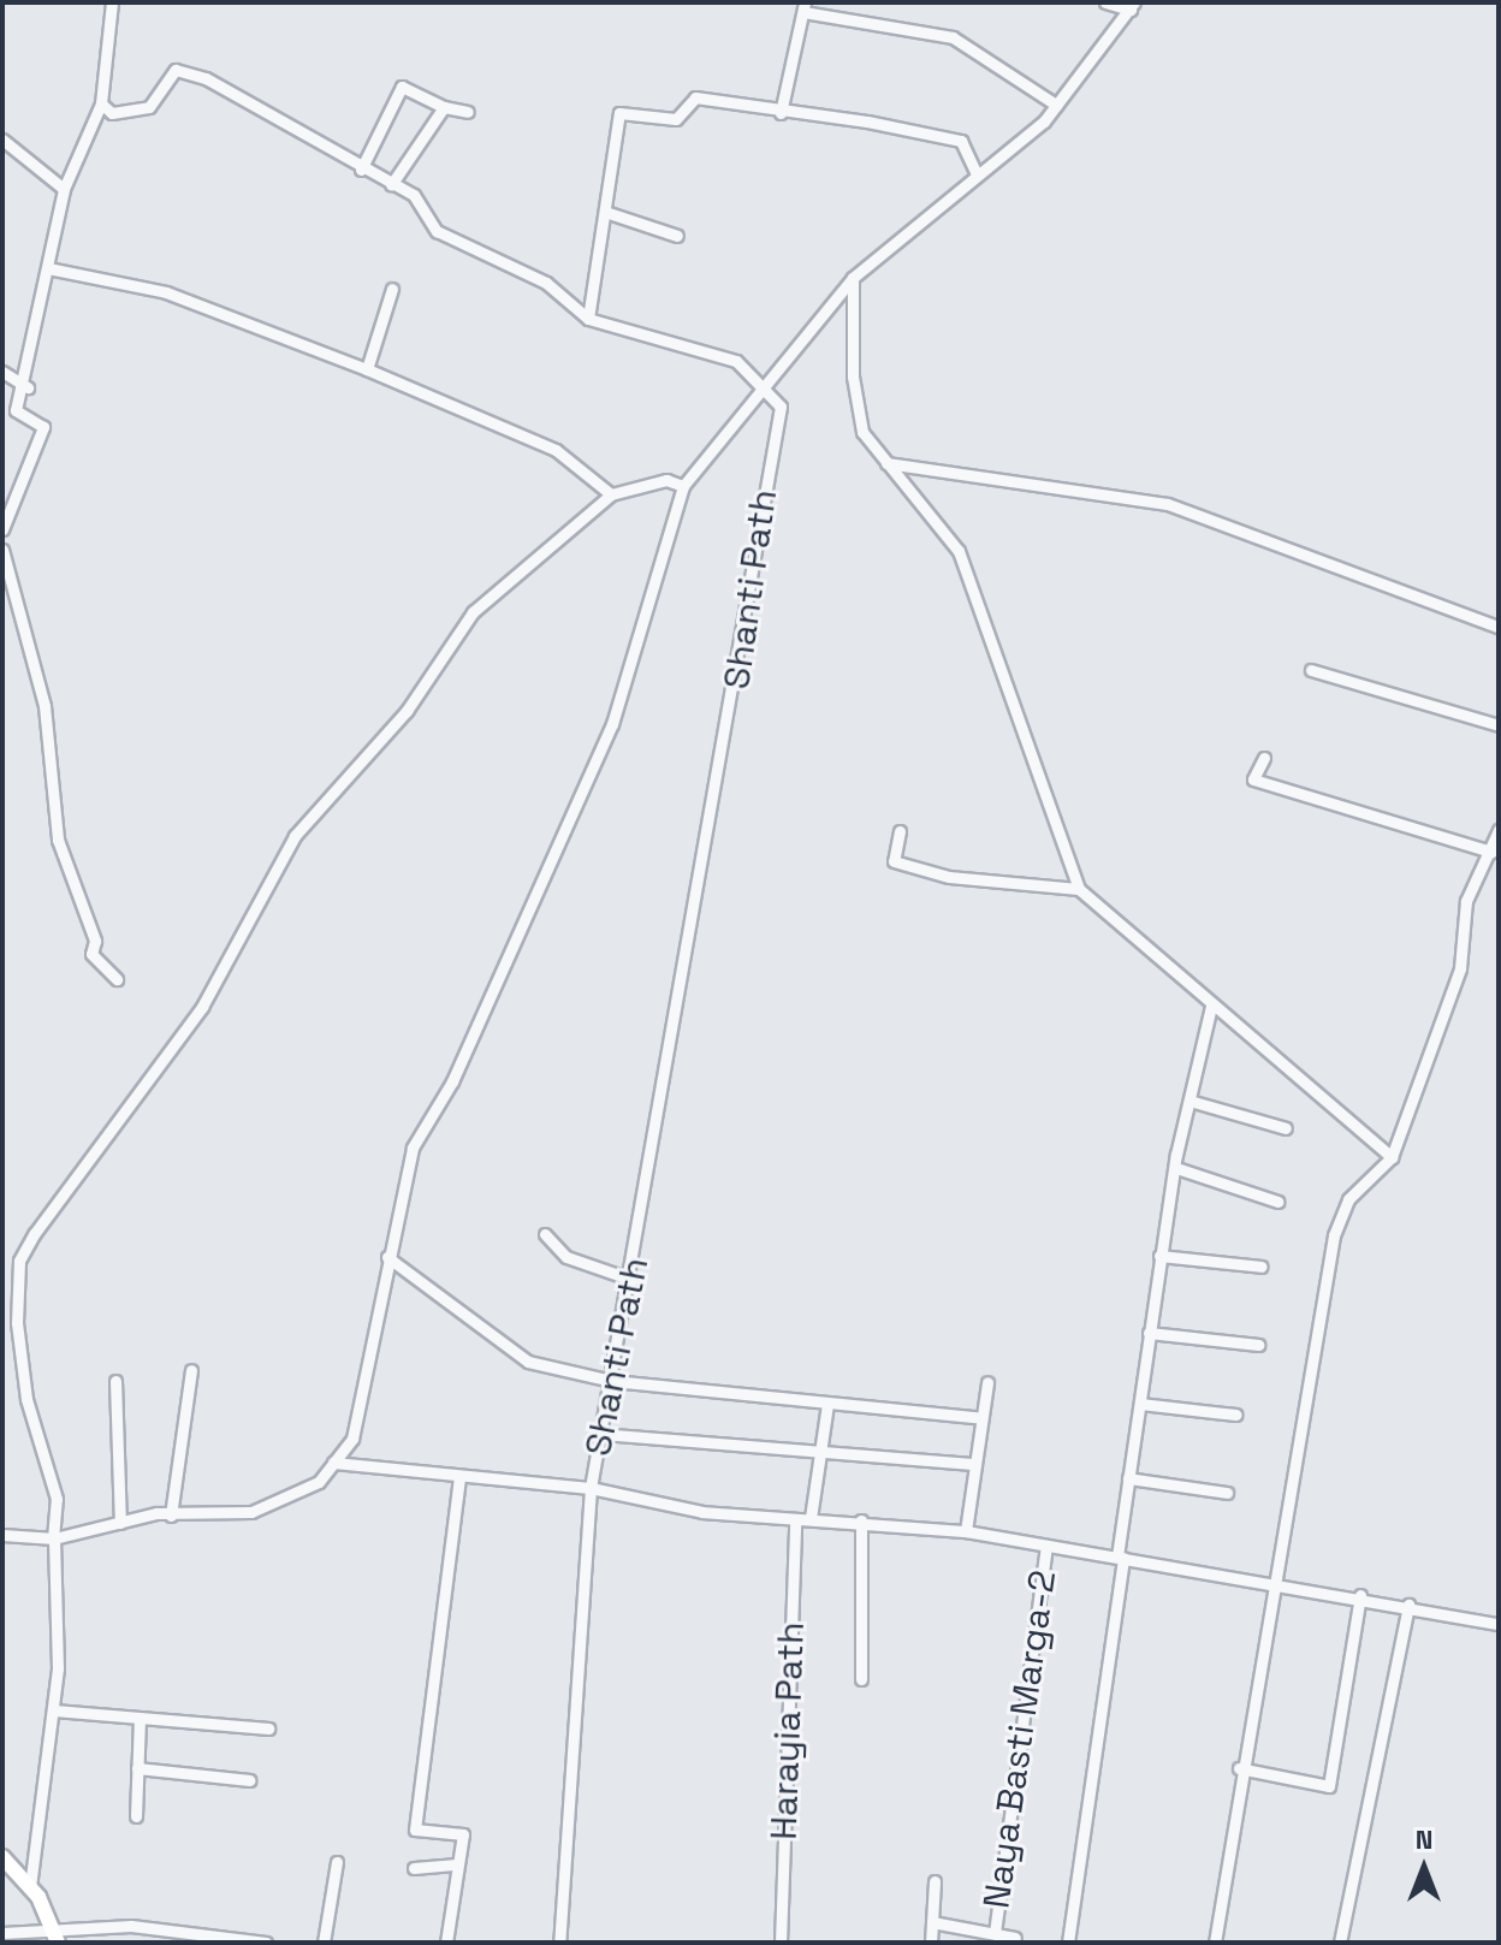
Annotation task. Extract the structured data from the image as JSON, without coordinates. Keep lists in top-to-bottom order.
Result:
{
  "streets": {
    "street": ["Shanti Path", "Harayia Path", "Naya Basti Marga-2"]
  },
  "crossings": [
    ["Shanti Path", "Harayia Path"],
    ["Shanti Path", "Naya Basti Marga-2"]
  ],
  "north": "top"
}
